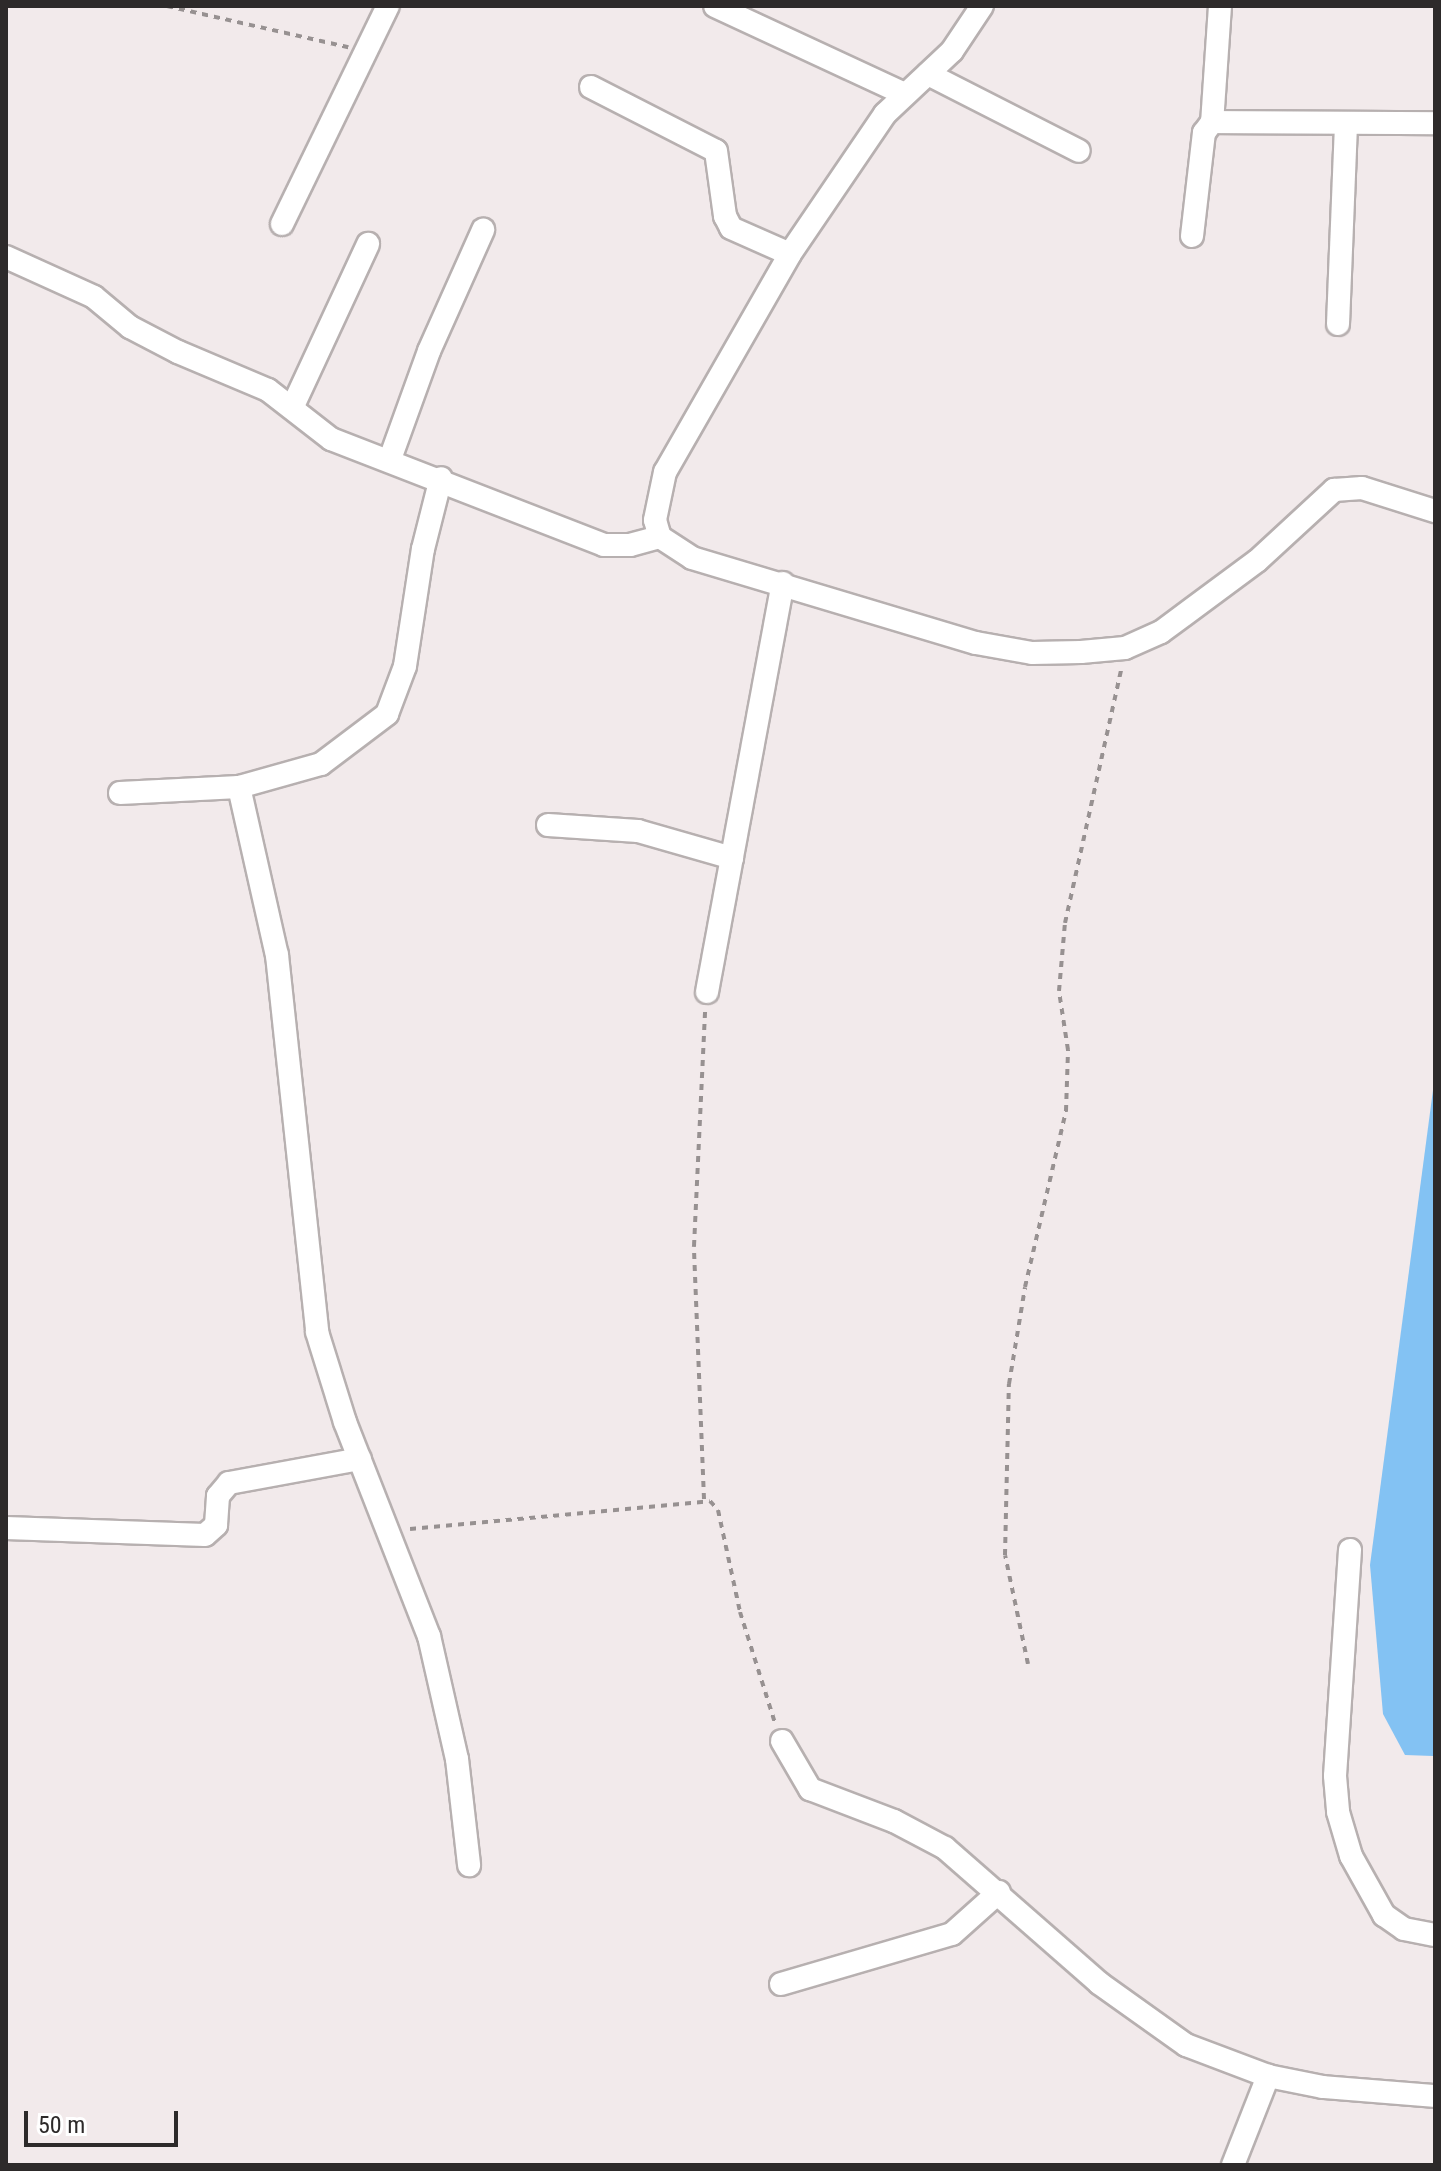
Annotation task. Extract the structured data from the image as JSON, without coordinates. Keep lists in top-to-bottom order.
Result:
{
  "scale_bar": "50 m"
}
